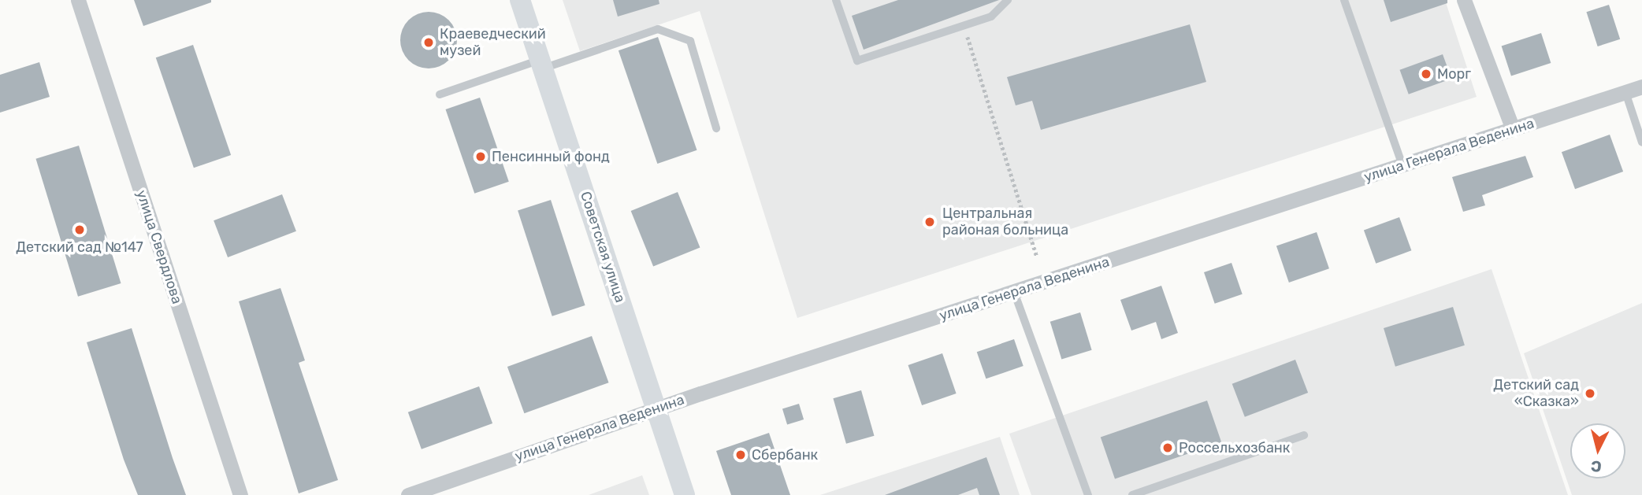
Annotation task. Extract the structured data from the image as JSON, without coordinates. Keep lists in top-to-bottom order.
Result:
{
  "streets": {
    "street": ["улица Генерала Веденина", "улица Свердлова", "Советская улица"]
  },
  "crossings": [
    ["улица Генерала Веденина", "Советская улица"]
  ],
  "places": [
    "Краеведческий музей",
    "Морг",
    "Пенсинный фонд",
    "Центральная районая больница",
    "Детский сад №147",
    "Детский сад «Сказка»",
    "Россельхозбанк",
    "Сбербанк"
  ],
  "north": "bottom"
}
